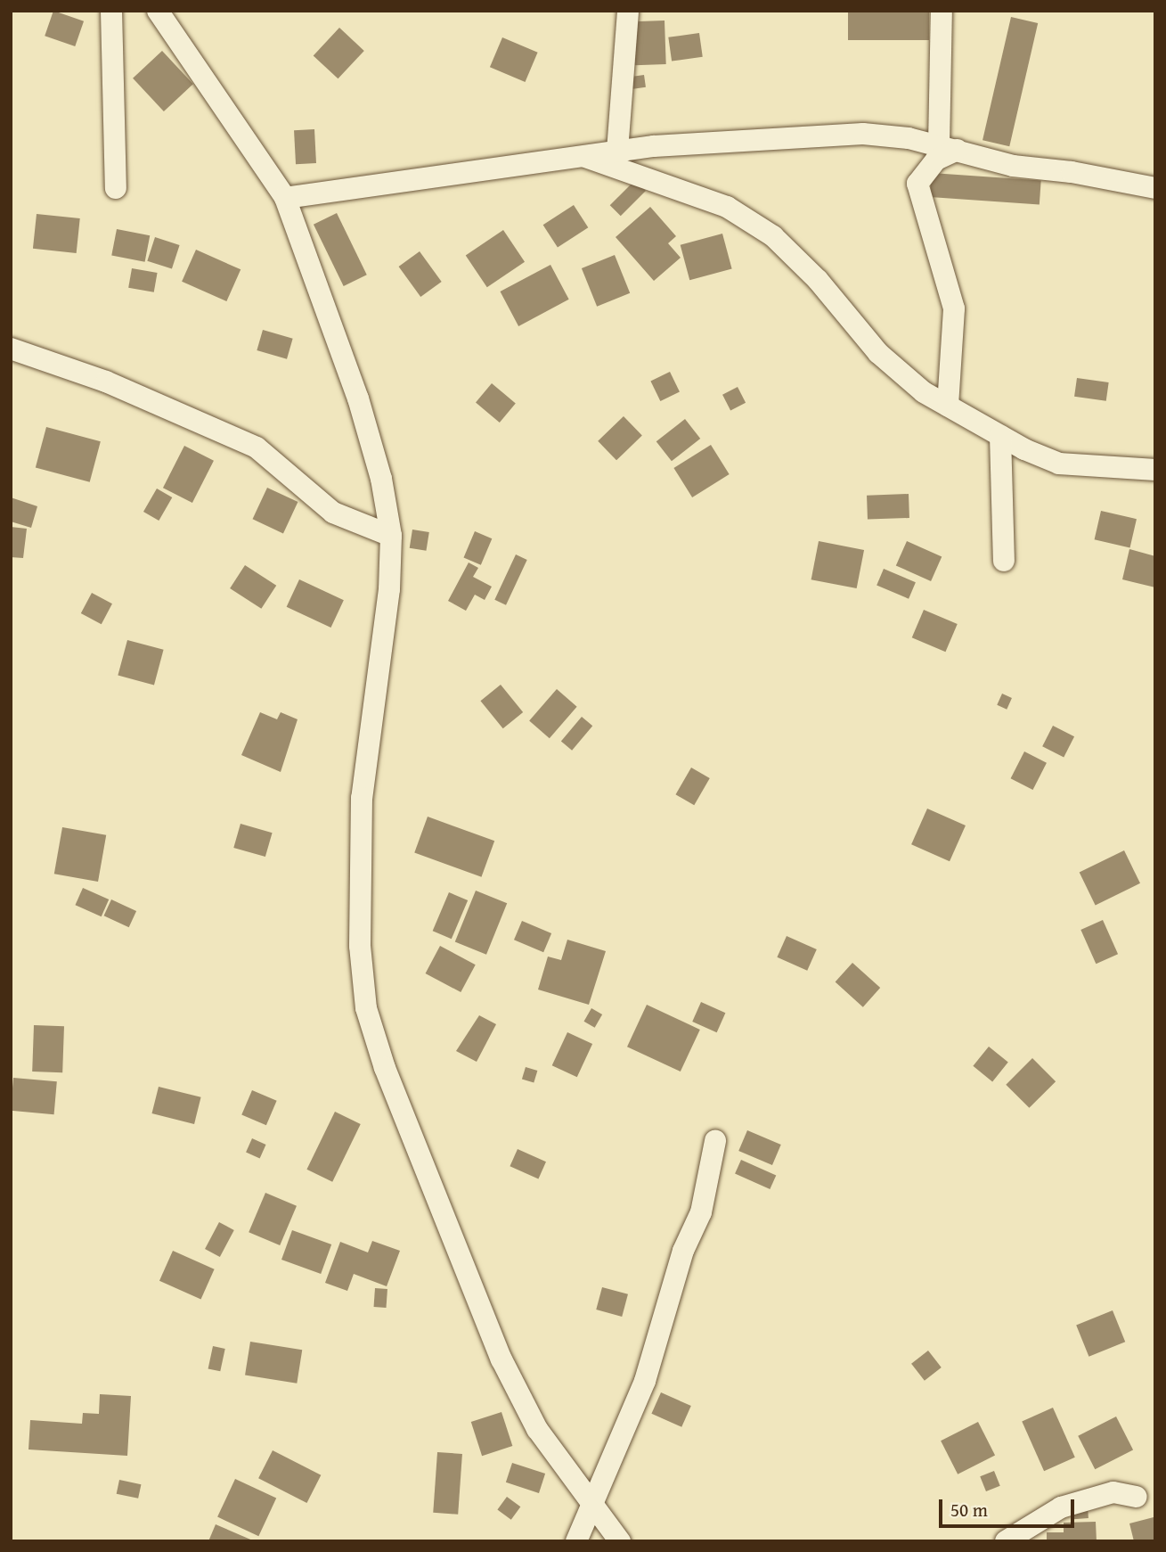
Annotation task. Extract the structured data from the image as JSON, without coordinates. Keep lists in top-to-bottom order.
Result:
{
  "scale_bar": "50 m"
}
